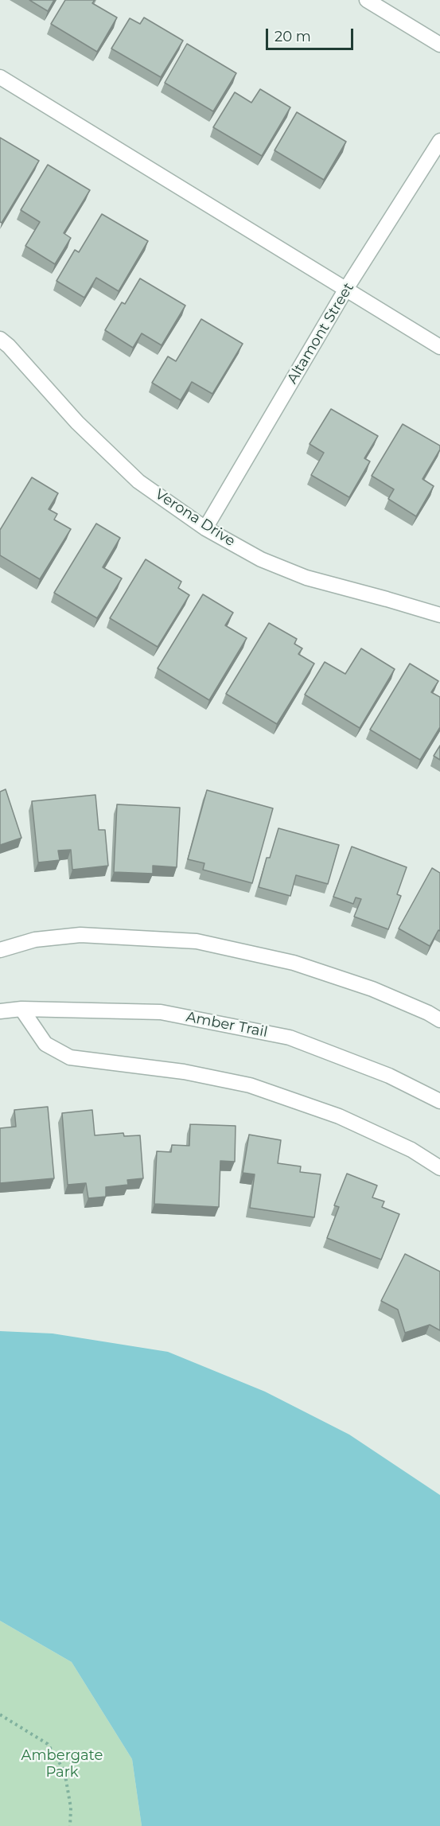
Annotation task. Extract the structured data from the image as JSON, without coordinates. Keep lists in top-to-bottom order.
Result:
{
  "streets": {
    "street": ["Altamont Street", "Verona Drive", "Amber Trail"]
  },
  "crossings": [
    ["Altamont Street", "Verona Drive"]
  ],
  "parks": ["Ambergate Park"],
  "scale_bar": "20 m"
}
